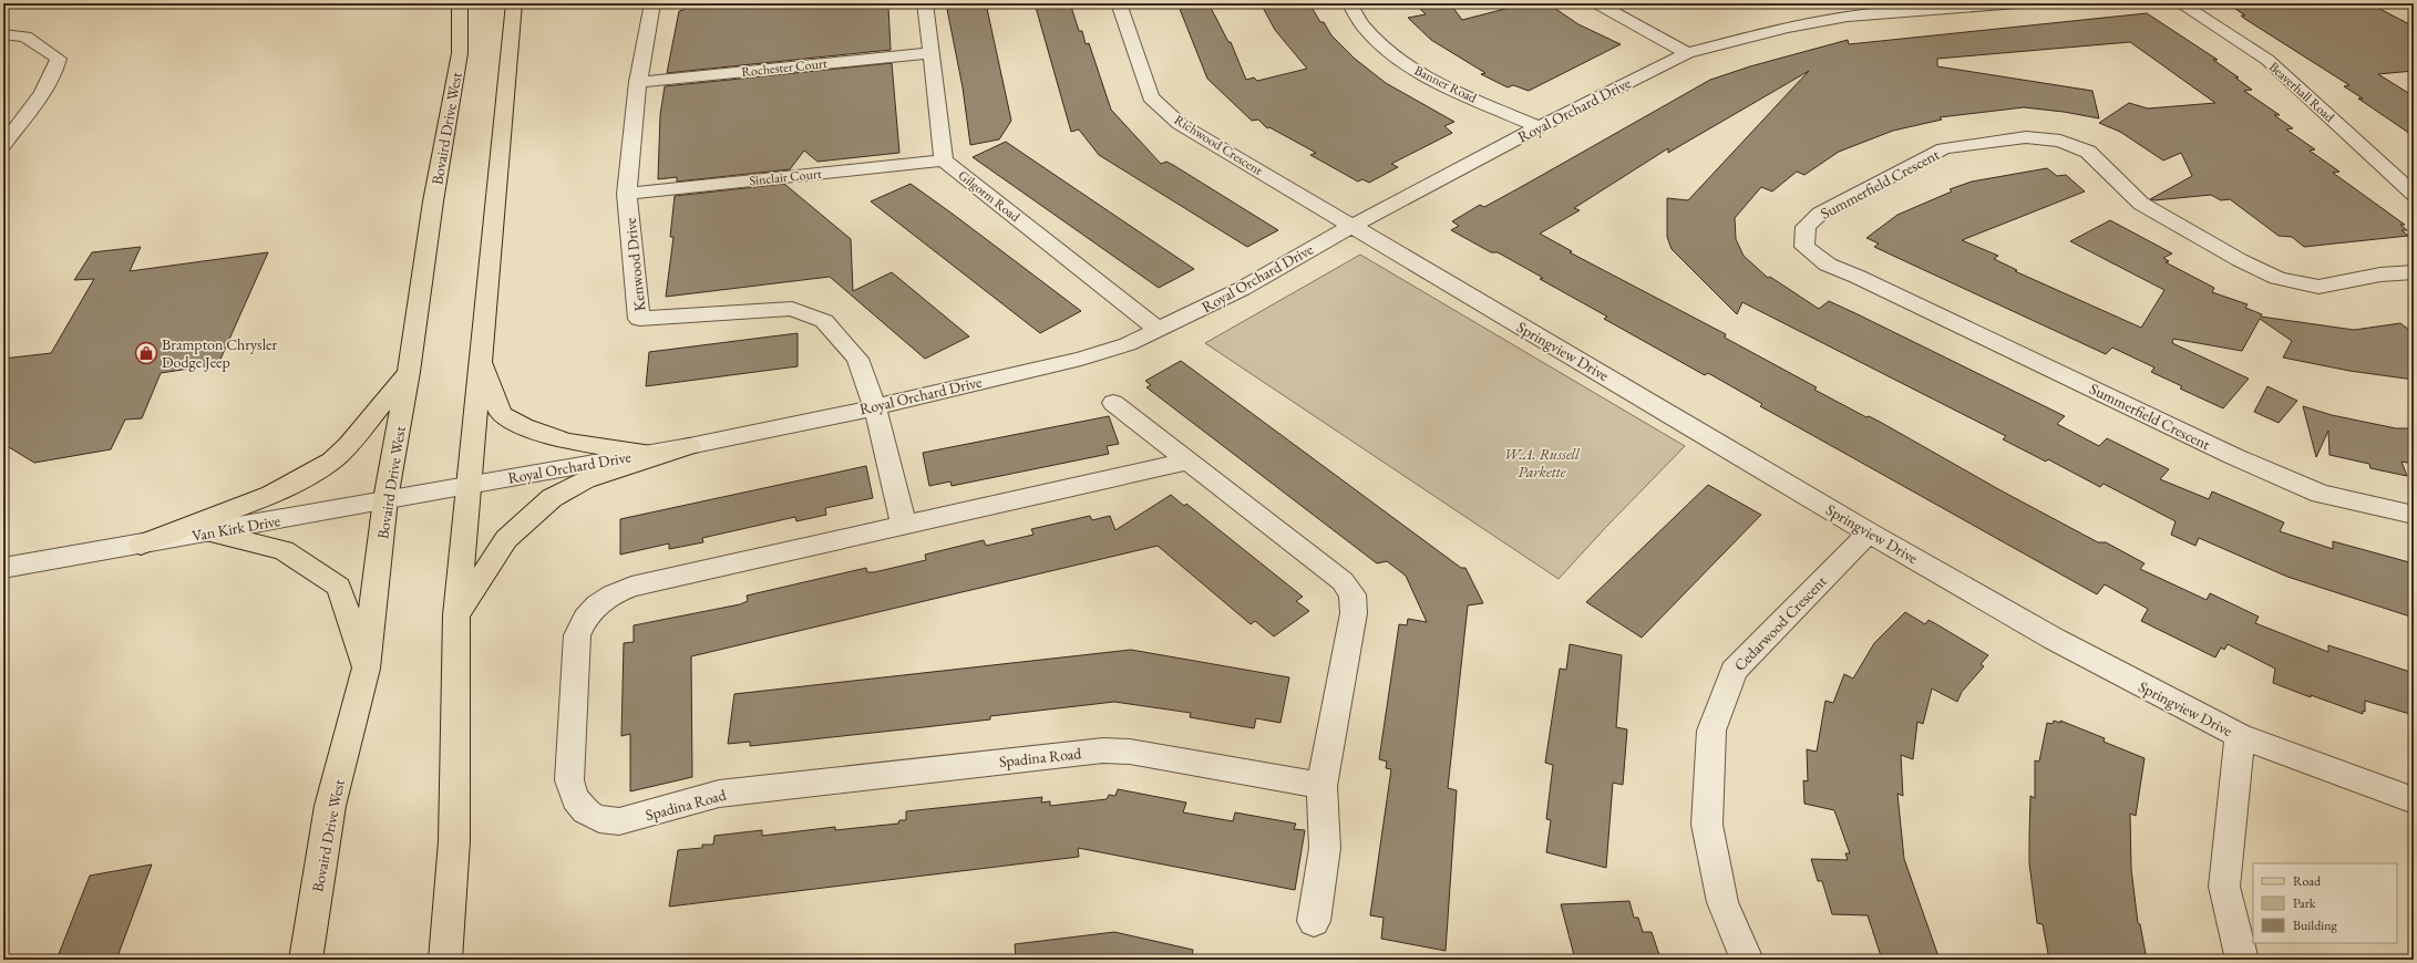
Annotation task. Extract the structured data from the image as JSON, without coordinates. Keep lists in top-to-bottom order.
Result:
{
  "streets": {
    "main road": ["Bovaird Drive West"],
    "street": [
      "Rochester Court",
      "Banner Road",
      "Beaverhall Road",
      "Royal Orchard Drive",
      "Richwood Crescent",
      "Sinclair Court",
      "Summerfield Crescent",
      "Gilgorm Road",
      "Kenwood Drive",
      "Springview Drive",
      "Van Kirk Drive",
      "Cedarwood Crescent",
      "Spadina Road"
    ]
  },
  "crossings": [
    ["Rochester Court", "Gilgorm Road"],
    ["Rochester Court", "Kenwood Drive"],
    ["Banner Road", "Royal Orchard Drive"],
    ["Royal Orchard Drive", "Richwood Crescent"],
    ["Royal Orchard Drive", "Gilgorm Road"],
    ["Royal Orchard Drive", "Kenwood Drive"],
    ["Royal Orchard Drive", "Springview Drive"],
    ["Royal Orchard Drive", "Van Kirk Drive"],
    ["Bovaird Drive West", "Van Kirk Drive"],
    ["Richwood Crescent", "Springview Drive"],
    ["Sinclair Court", "Gilgorm Road"],
    ["Sinclair Court", "Kenwood Drive"],
    ["Springview Drive", "Cedarwood Crescent"]
  ],
  "parks": ["W.A. Russell Parkette"],
  "places": {
    "shop": ["Brampton Chrysler Dodge Jeep"]
  },
  "legend": ["Road", "Park", "Building"]
}
